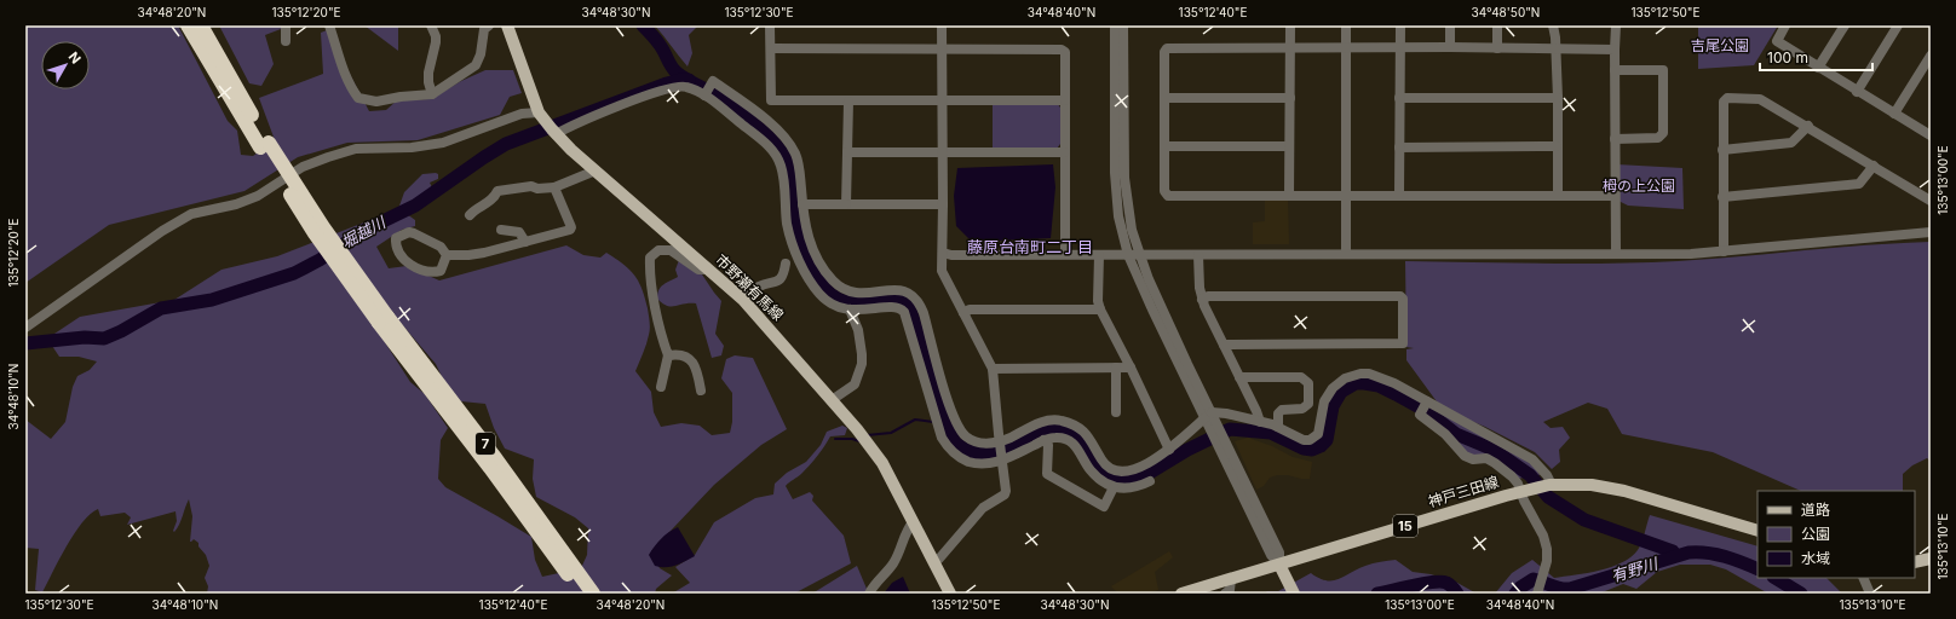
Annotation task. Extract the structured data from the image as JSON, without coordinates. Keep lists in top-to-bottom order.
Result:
{
  "streets": {
    "highway": ["7"],
    "main road": ["市野瀬有馬線", "神戸三田線", "15"]
  },
  "districts": ["藤原台南町二丁目"],
  "water": ["堀越川", "有野川"],
  "parks": ["吉尾公園", "栂の上公園"],
  "legend": ["道路", "公園", "水域"],
  "scale_bar": "100 m",
  "north": "top right",
  "coordinates": [
    "34°48'20\"N",
    "135°12'20\"E",
    "34°48'30\"N",
    "135°12'30\"E",
    "34°48'40\"N",
    "135°12'40\"E",
    "34°48'50\"N",
    "135°12'50\"E",
    "135°13'00\"E",
    "34°48'10\"N",
    "135°13'10\"E"
  ]
}
